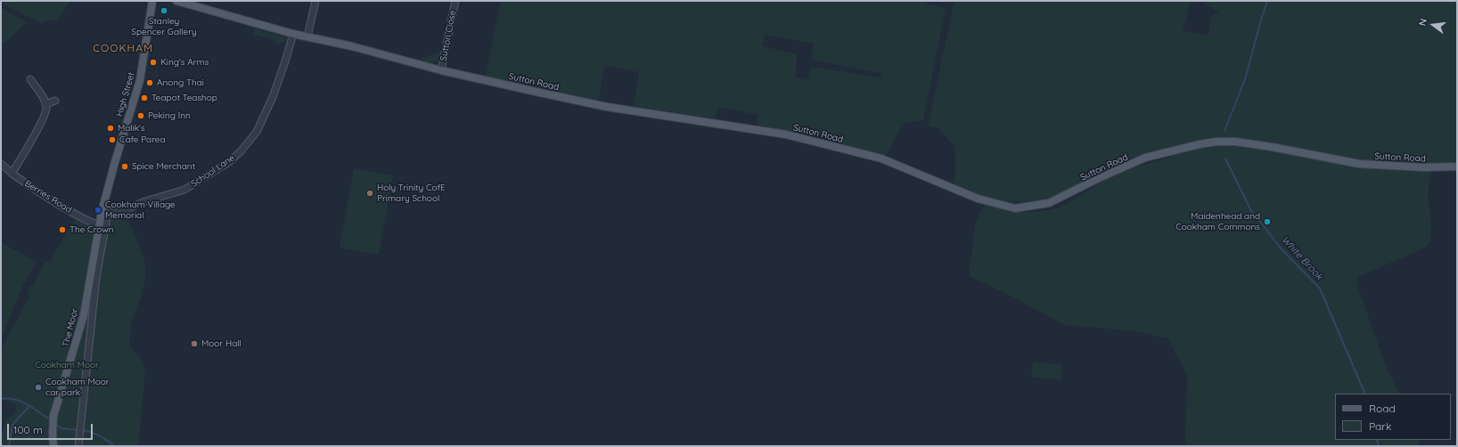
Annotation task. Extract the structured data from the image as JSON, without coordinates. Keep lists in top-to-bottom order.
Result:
{
  "streets": {
    "main road": ["Sutton Road", "High Street", "The Moor"],
    "street": ["Sutton Close", "School Lane", "Berries Road"]
  },
  "crossings": [
    ["Sutton Close", "Sutton Road"],
    ["Sutton Road", "School Lane"],
    ["High Street", "School Lane"],
    ["High Street", "The Moor"],
    ["School Lane", "The Moor"],
    ["Berries Road", "The Moor"]
  ],
  "districts": ["COOKHAM"],
  "water": ["White Brook"],
  "parks": ["Cookham Moor"],
  "places": [
    "Stanley Spencer Gallery",
    "King's Arms",
    "Anong Thai",
    "Teapot Teashop",
    "Peking Inn",
    "Malik's",
    "Cafe Parea",
    "Spice Merchant",
    "Holy Trinity CofE Primary School",
    "Cookham Village Memorial",
    "Maidenhead and Cookham Commons",
    "The Crown",
    "Moor Hall",
    "Cookham Moor car park"
  ],
  "legend": ["Road", "Park"],
  "scale_bar": "100 m",
  "north": "left"
}
